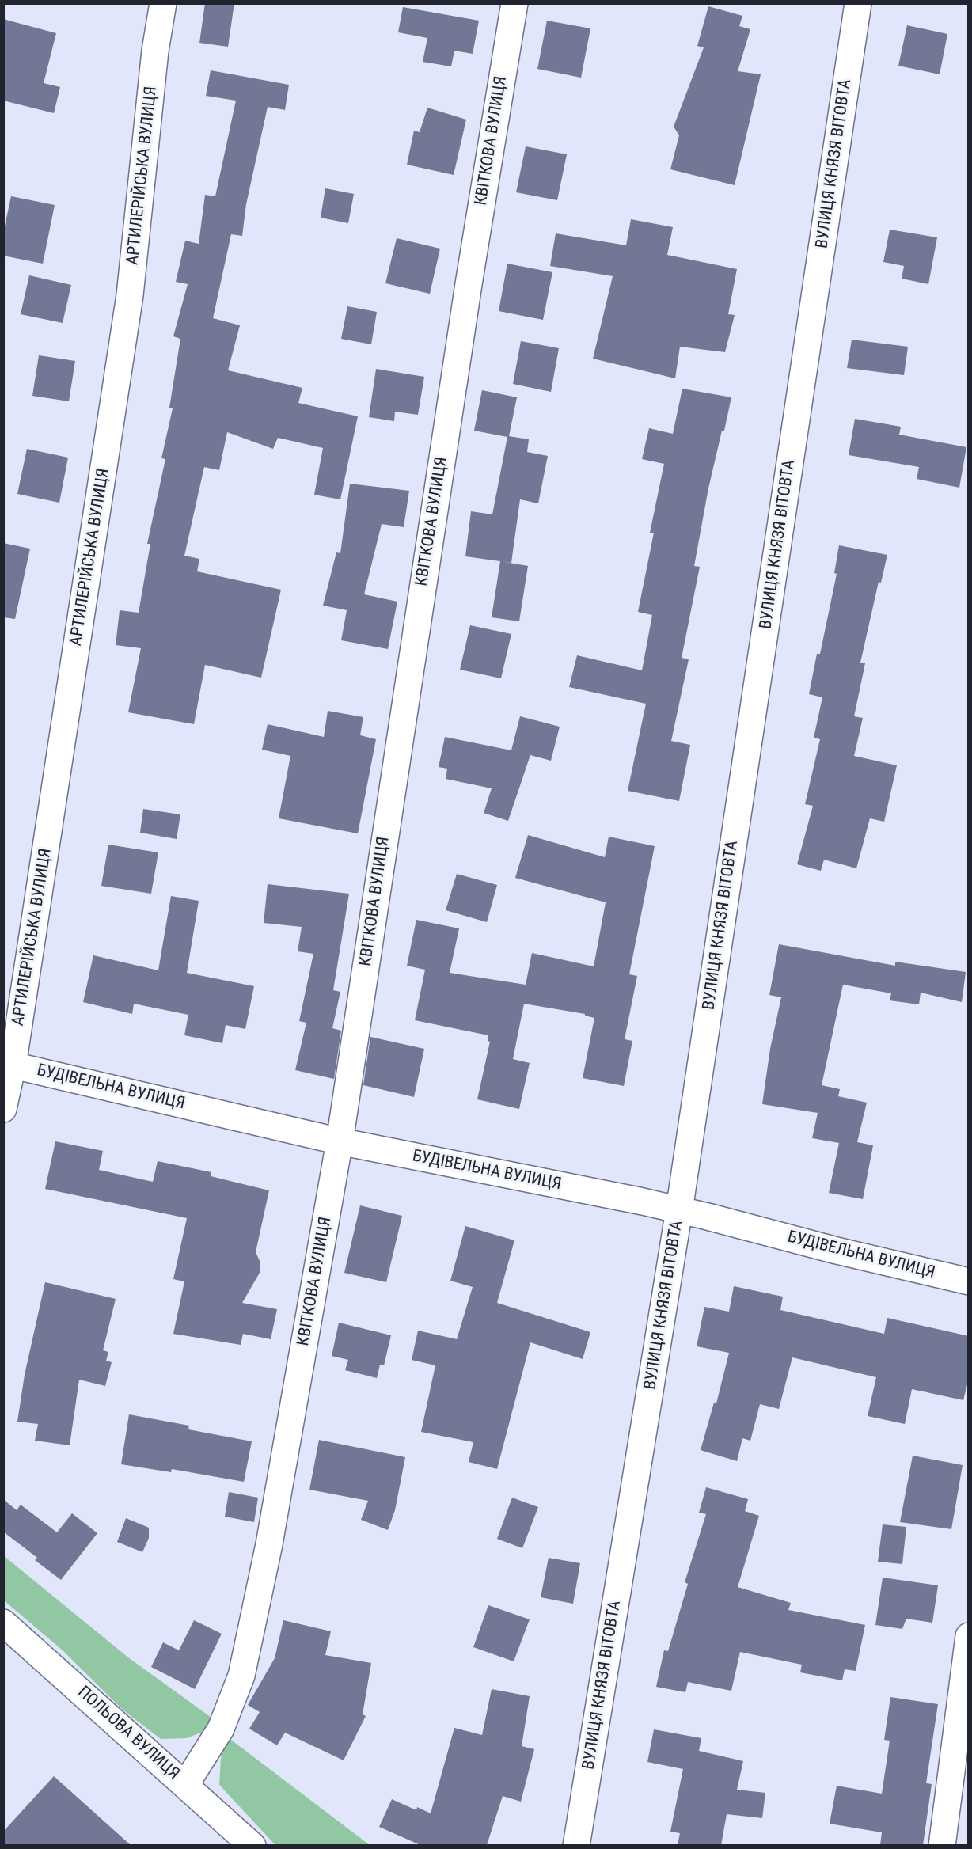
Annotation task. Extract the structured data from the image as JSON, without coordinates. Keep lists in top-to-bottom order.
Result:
{
  "streets": {
    "street": [
      "КВІТКОВА ВУЛИЦЯ",
      "ВУЛИЦЯ КНЯЗЯ ВІТОВТА",
      "АРТИЛЕРІЙСЬКА ВУЛИЦЯ",
      "БУДІВЕЛЬНА ВУЛИЦЯ",
      "ПОЛЬОВА ВУЛИЦЯ"
    ]
  },
  "crossings": [
    ["КВІТКОВА ВУЛИЦЯ", "БУДІВЕЛЬНА ВУЛИЦЯ"],
    ["КВІТКОВА ВУЛИЦЯ", "ПОЛЬОВА ВУЛИЦЯ"],
    ["ВУЛИЦЯ КНЯЗЯ ВІТОВТА", "БУДІВЕЛЬНА ВУЛИЦЯ"],
    ["АРТИЛЕРІЙСЬКА ВУЛИЦЯ", "БУДІВЕЛЬНА ВУЛИЦЯ"]
  ]
}
